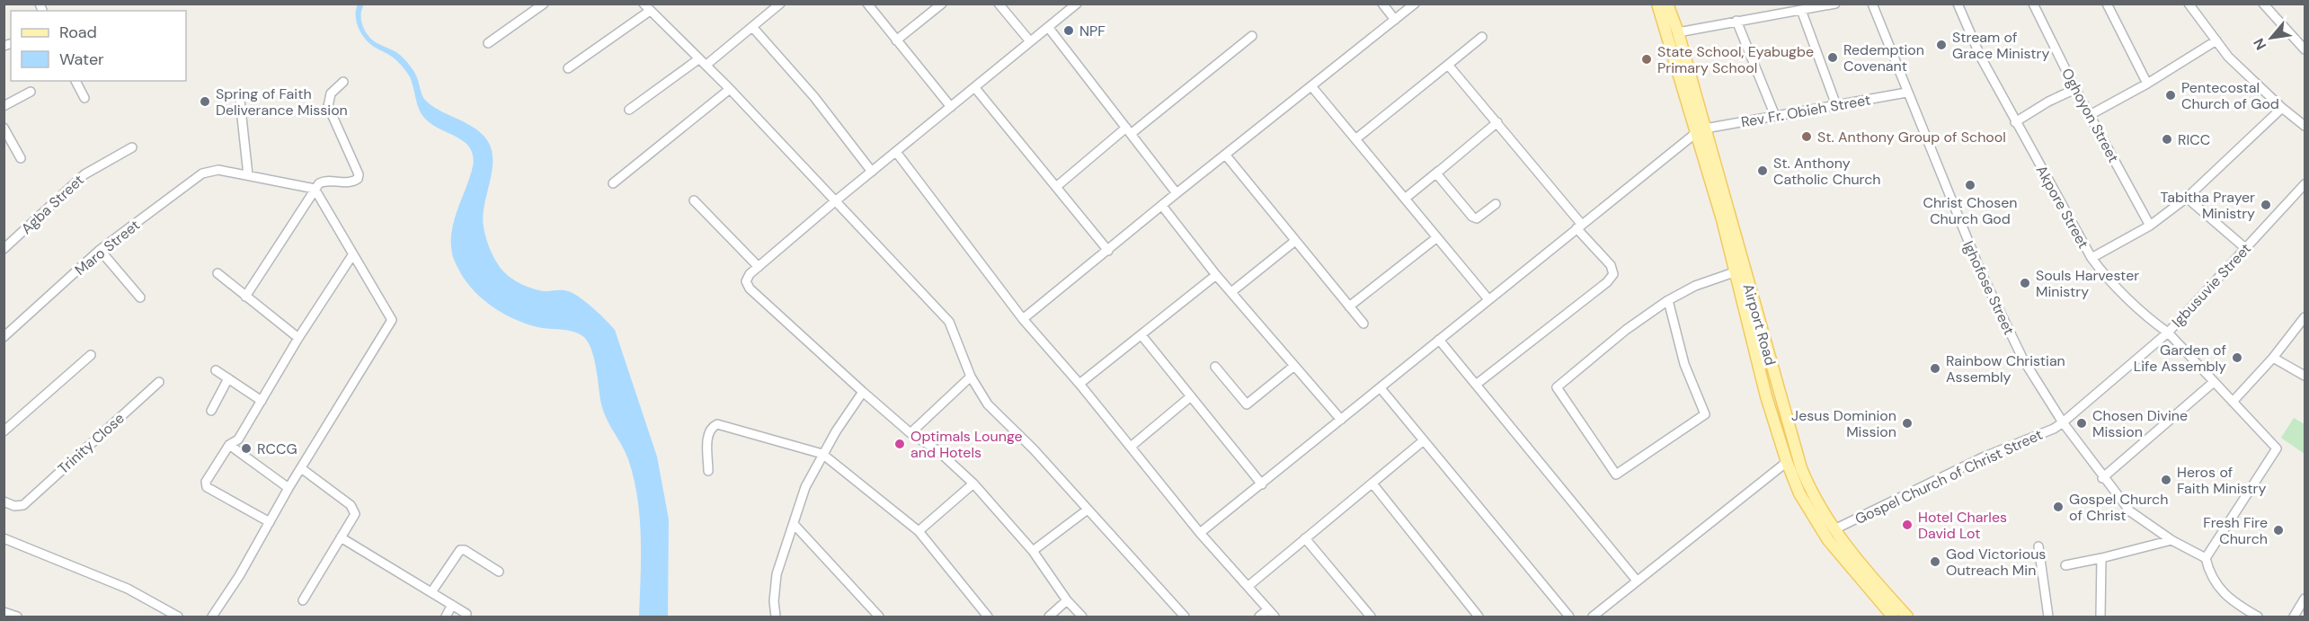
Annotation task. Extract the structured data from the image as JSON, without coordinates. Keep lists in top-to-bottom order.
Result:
{
  "streets": {
    "main road": ["Airport Road"],
    "street": [
      "Rev Fr. Obieh Street",
      "Oghoyon Street",
      "Agba Street",
      "Akpore Street",
      "Maro Street",
      "Igbusuvie Street",
      "Ighofose Street",
      "Trinity Close",
      "Gospel Church of Christ Street"
    ]
  },
  "crossings": [
    ["Rev Fr. Obieh Street", "Ighofose Street"],
    ["Rev Fr. Obieh Street", "Airport Road"],
    ["Akpore Street", "Igbusuvie Street"],
    ["Akpore Street", "Ighofose Street"],
    ["Igbusuvie Street", "Ighofose Street"],
    ["Igbusuvie Street", "Gospel Church of Christ Street"],
    ["Ighofose Street", "Gospel Church of Christ Street"],
    ["Airport Road", "Gospel Church of Christ Street"]
  ],
  "places": [
    "NPF",
    "Stream of Grace Ministry",
    "Redemption Covenant",
    "State School, Eyabugbe Primary School",
    "Pentecostal Church of God",
    "Spring of Faith Deliverance Mission",
    "St. Anthony Group of School",
    "RICC",
    "St. Anthony Catholic Church",
    "Christ Chosen Church God",
    "Tabitha Prayer Ministry",
    "Souls Harvester Ministry",
    "Garden of Life Assembly",
    "Rainbow Christian Assembly",
    "Jesus Dominion Mission",
    "Chosen Divine Mission",
    "Optimals Lounge and Hotels",
    "RCCG",
    "Heros of Faith Ministry",
    "Gospel Church of Christ",
    "Hotel Charles David Lot",
    "Fresh Fire Church",
    "God Victorious Outreach Min"
  ],
  "legend": ["Road", "Water"],
  "north": "bottom left"
}
